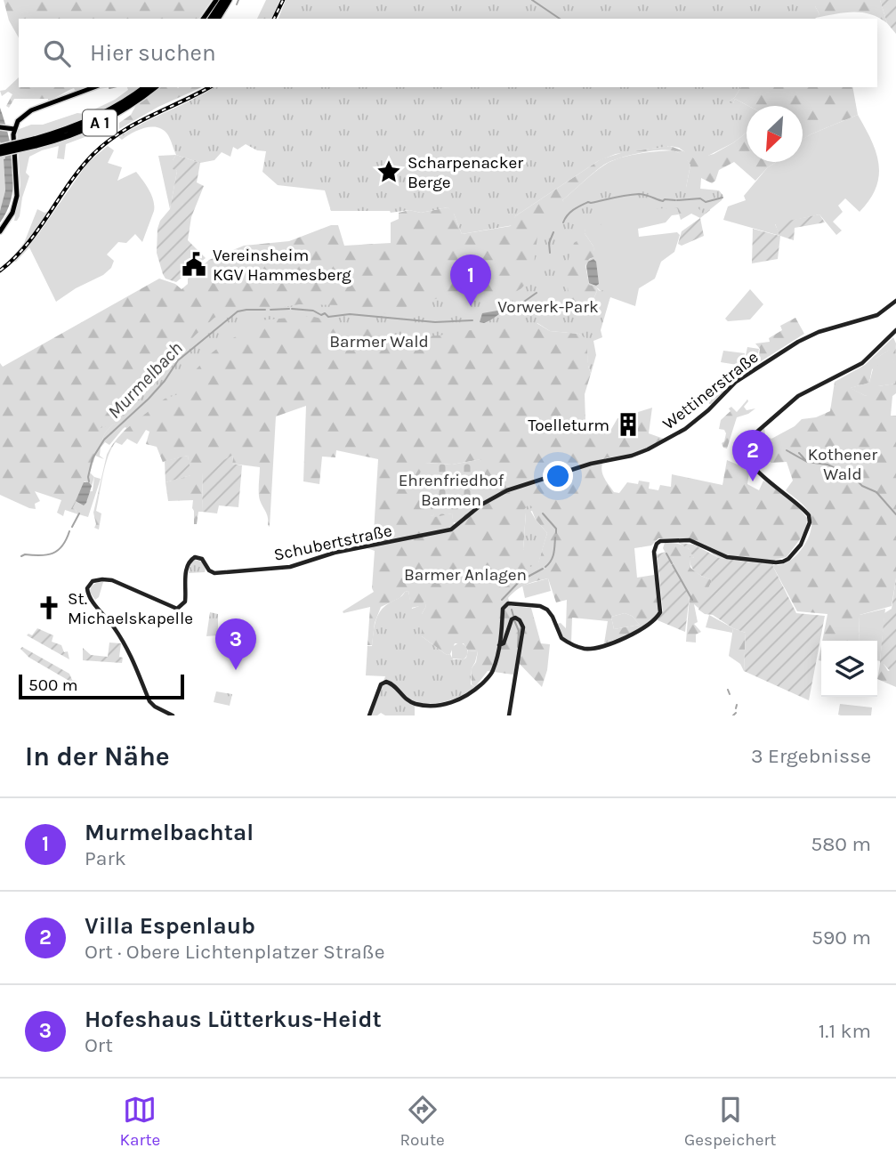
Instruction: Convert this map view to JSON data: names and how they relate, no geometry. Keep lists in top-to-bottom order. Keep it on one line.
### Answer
{"streets":{"highway":["A 1"],"street":["Wettinerstraße","Schubertstraße"]},"crossings":[["Wettinerstraße","Schubertstraße"]],"water":["Murmelbach"],"parks":["Vorwerk-Park","Barmer Wald","Kothener Wald","Ehrenfriedhof Barmen","Barmer Anlagen"],"places":{"place":["Scharpenacker Berge"],"public building":["Vereinsheim KGV Hammesberg"],"building":["Toelleturm"],"church":["St. Michaelskapelle"]},"scale_bar":"500 m","north":"bottom left","page":{"search":"Hier suchen","pins":["1","2","3"],"scale":"500 m","heading":["In der Nähe","3 Ergebnisse"],"list":[{"mark":"1","name":"Murmelbachtal","note":"Park","value":"580 m"},{"mark":"2","name":"Villa Espenlaub","note":"Ort · Obere Lichtenplatzer Straße","value":"590 m"},{"mark":"3","name":"Hofeshaus Lütterkus-Heidt","note":"Ort","value":"1.1 km"}],"nav":["Karte","Route","Gespeichert"]}}
